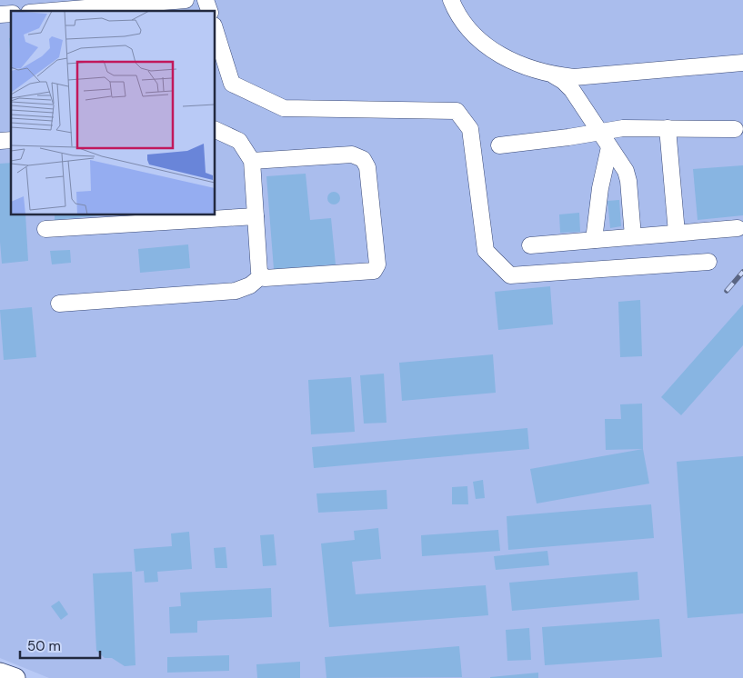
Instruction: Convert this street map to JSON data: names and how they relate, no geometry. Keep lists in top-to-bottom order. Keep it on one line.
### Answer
{"scale_bar":"50 m"}
